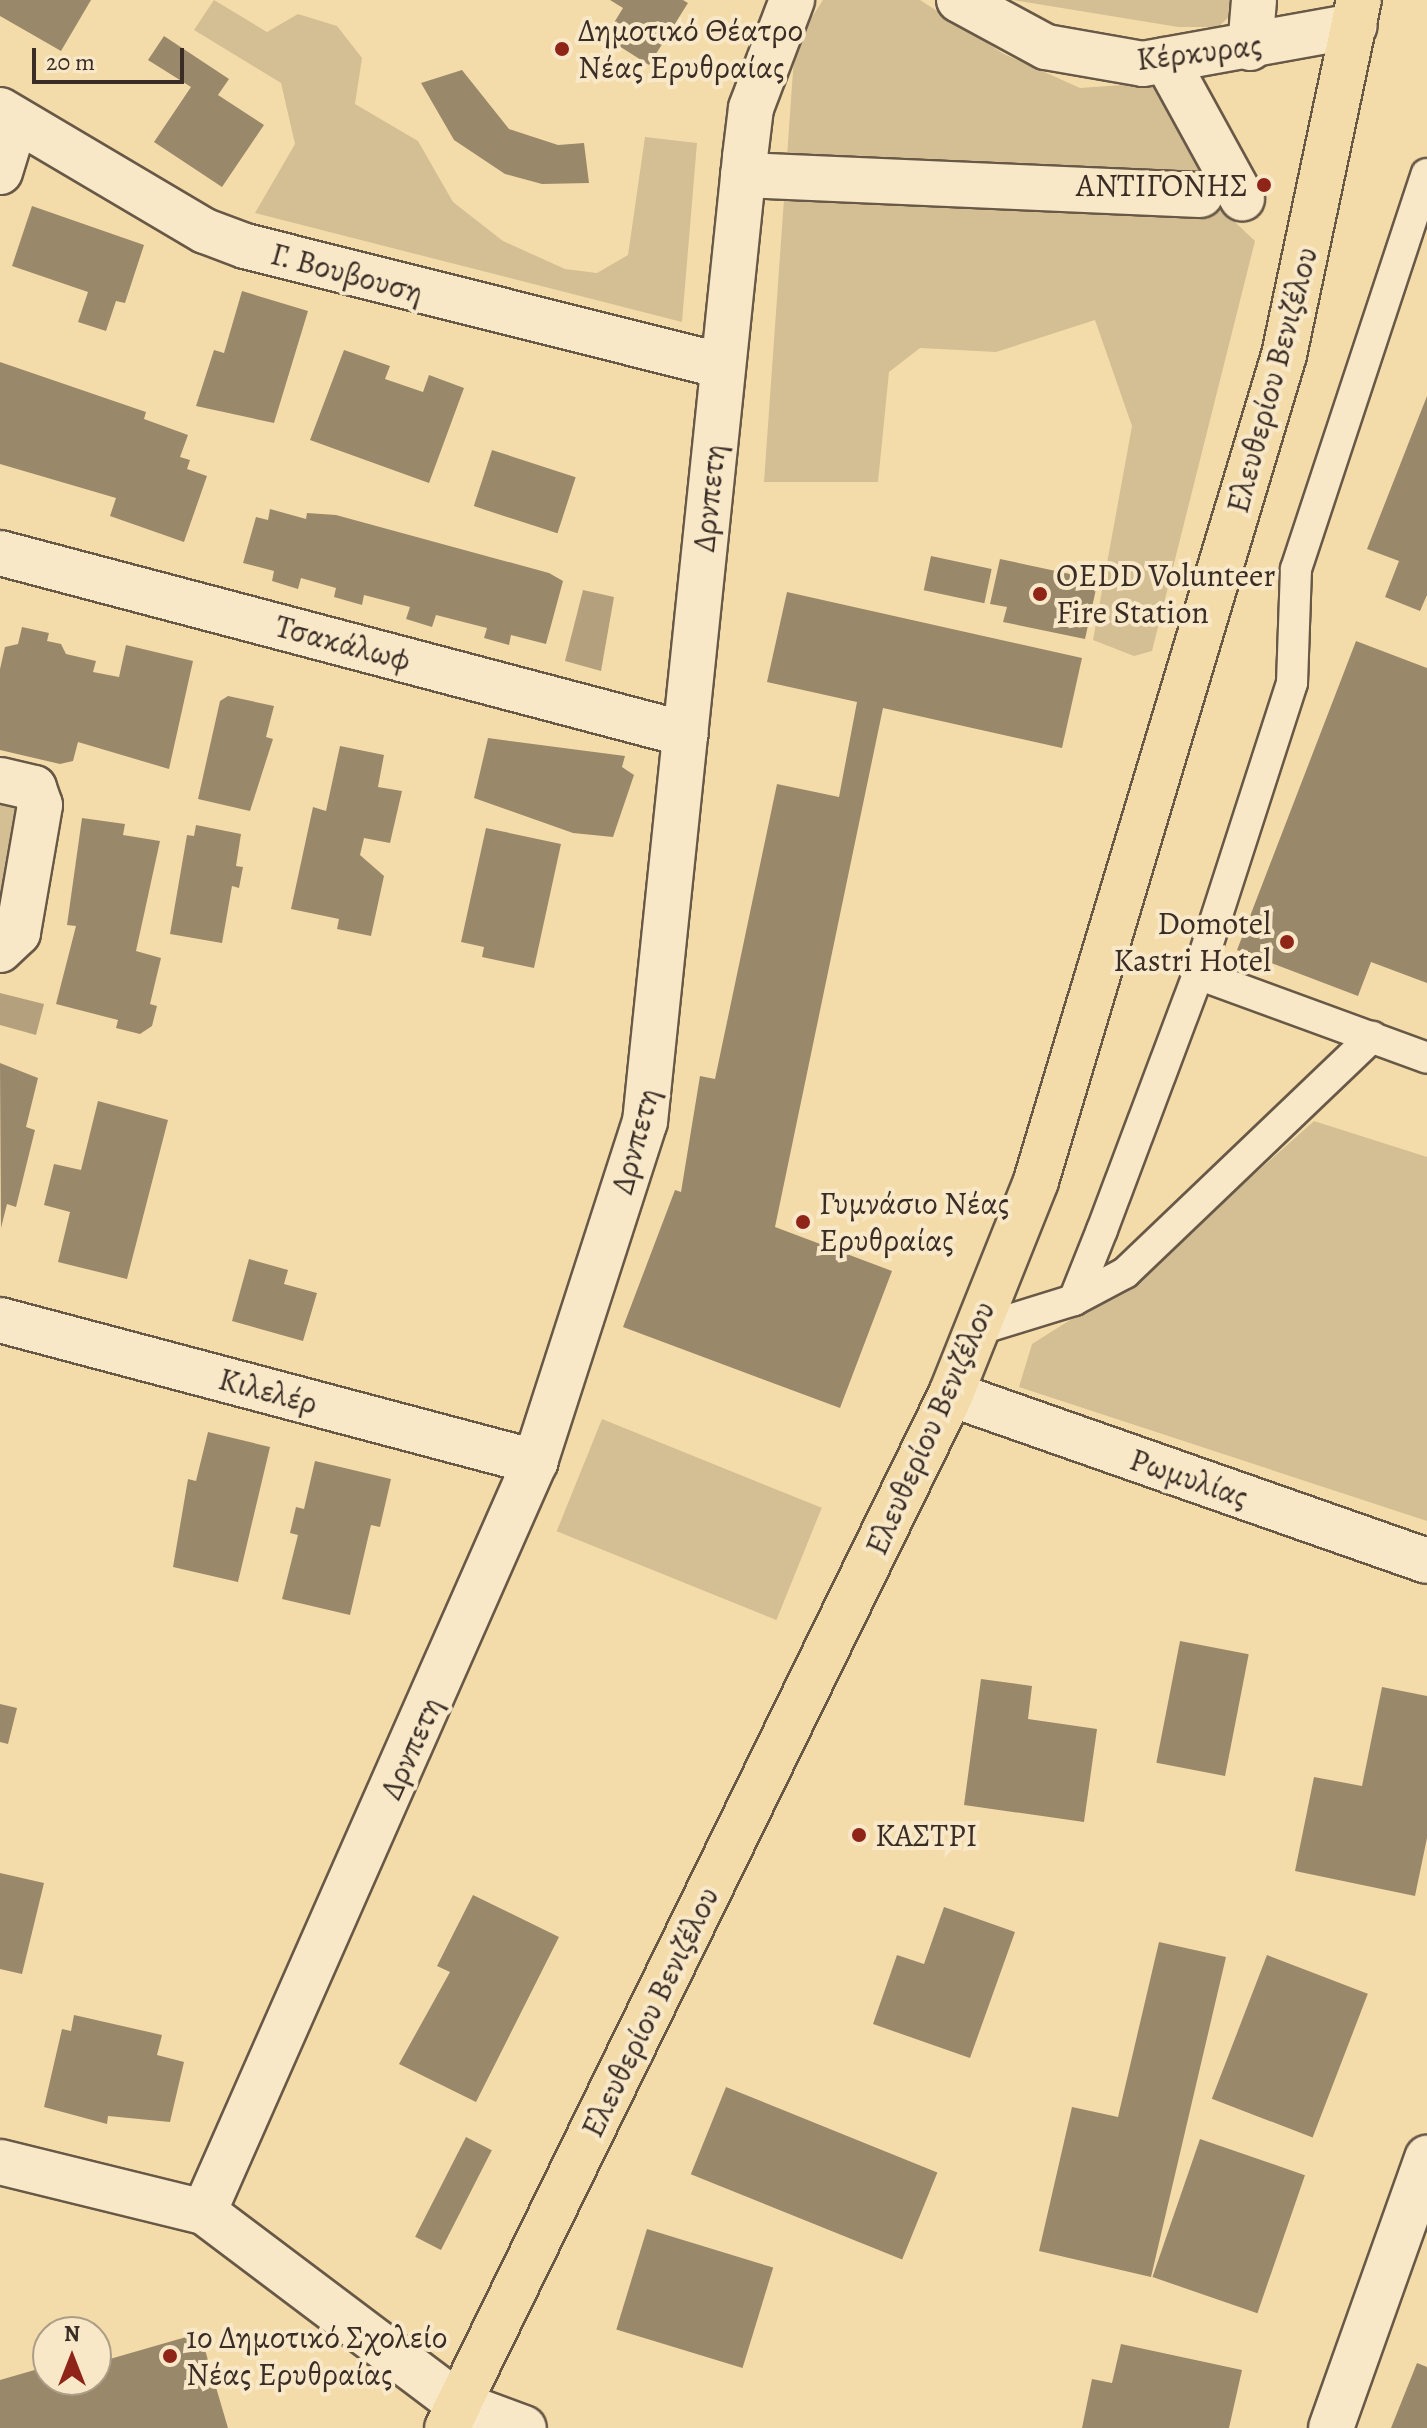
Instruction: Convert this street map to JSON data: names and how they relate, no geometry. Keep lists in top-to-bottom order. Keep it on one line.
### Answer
{"streets":{"main road":["Ελευθερίου Βενιζέλου"],"street":["Κέρκυρας","Γ. Βουβουση","Δρνπετη","Τσακάλωφ","Κιλελέρ","Ρωμυλίας"]},"crossings":[["Κέρκυρας","Ελευθερίου Βενιζέλου"],["Γ. Βουβουση","Δρνπετη"],["Ελευθερίου Βενιζέλου","Ρωμυλίας"],["Δρνπετη","Τσακάλωφ"],["Δρνπετη","Κιλελέρ"]],"places":["Δημοτικό Θέατρο Νέας Ερυθραίας","ΑΝΤΙΓΟΝΗΣ","OEDD Volunteer Fire Station","Domotel Kastri Hotel","Γυμνάσιο Νέας Ερυθραίας","ΚΑΣΤΡΙ","1ο Δημοτικό Σχολείο Νέας Ερυθραίας"],"scale_bar":"20 m","north":"top"}
